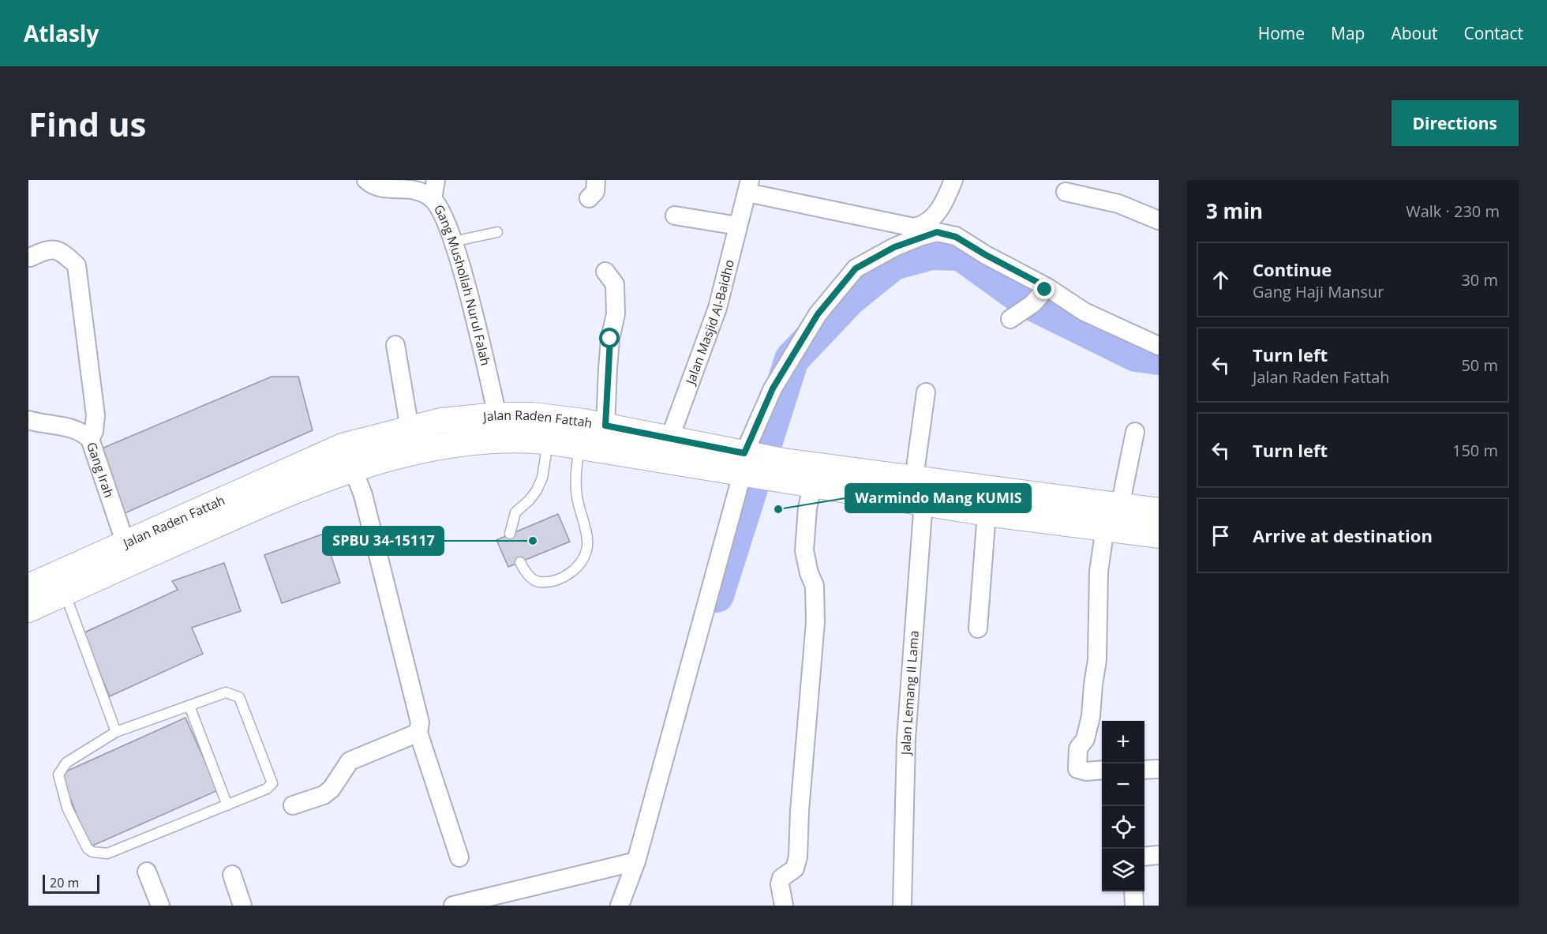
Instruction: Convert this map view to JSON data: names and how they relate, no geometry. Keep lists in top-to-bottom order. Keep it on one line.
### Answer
{"streets":{"main road":["Jalan Raden Fattah"],"street":["Gang Mushollah Nurul Falah","Jalan Masjid Al-Baidho","Gang Irah","Jalan Lemang II Lama"]},"crossings":[["Gang Mushollah Nurul Falah","Jalan Raden Fattah"],["Jalan Masjid Al-Baidho","Jalan Raden Fattah"],["Jalan Raden Fattah","Gang Irah"],["Jalan Raden Fattah","Jalan Lemang II Lama"]],"places":["Warmindo Mang KUMIS","SPBU 34-15117"],"scale_bar":"20 m","page":{"header":"Atlasly","nav":["Home","Map","About","Contact"],"buttons":"Directions","title":"Find us","heading":["3 min","Walk · 230 m"],"list":[["Continue","Gang Haji Mansur","30 m"],["Turn left","Jalan Raden Fattah","50 m"],["Turn left","150 m"],"Arrive at destination"],"map_buttons":["+","−"],"scale":"20 m"}}
